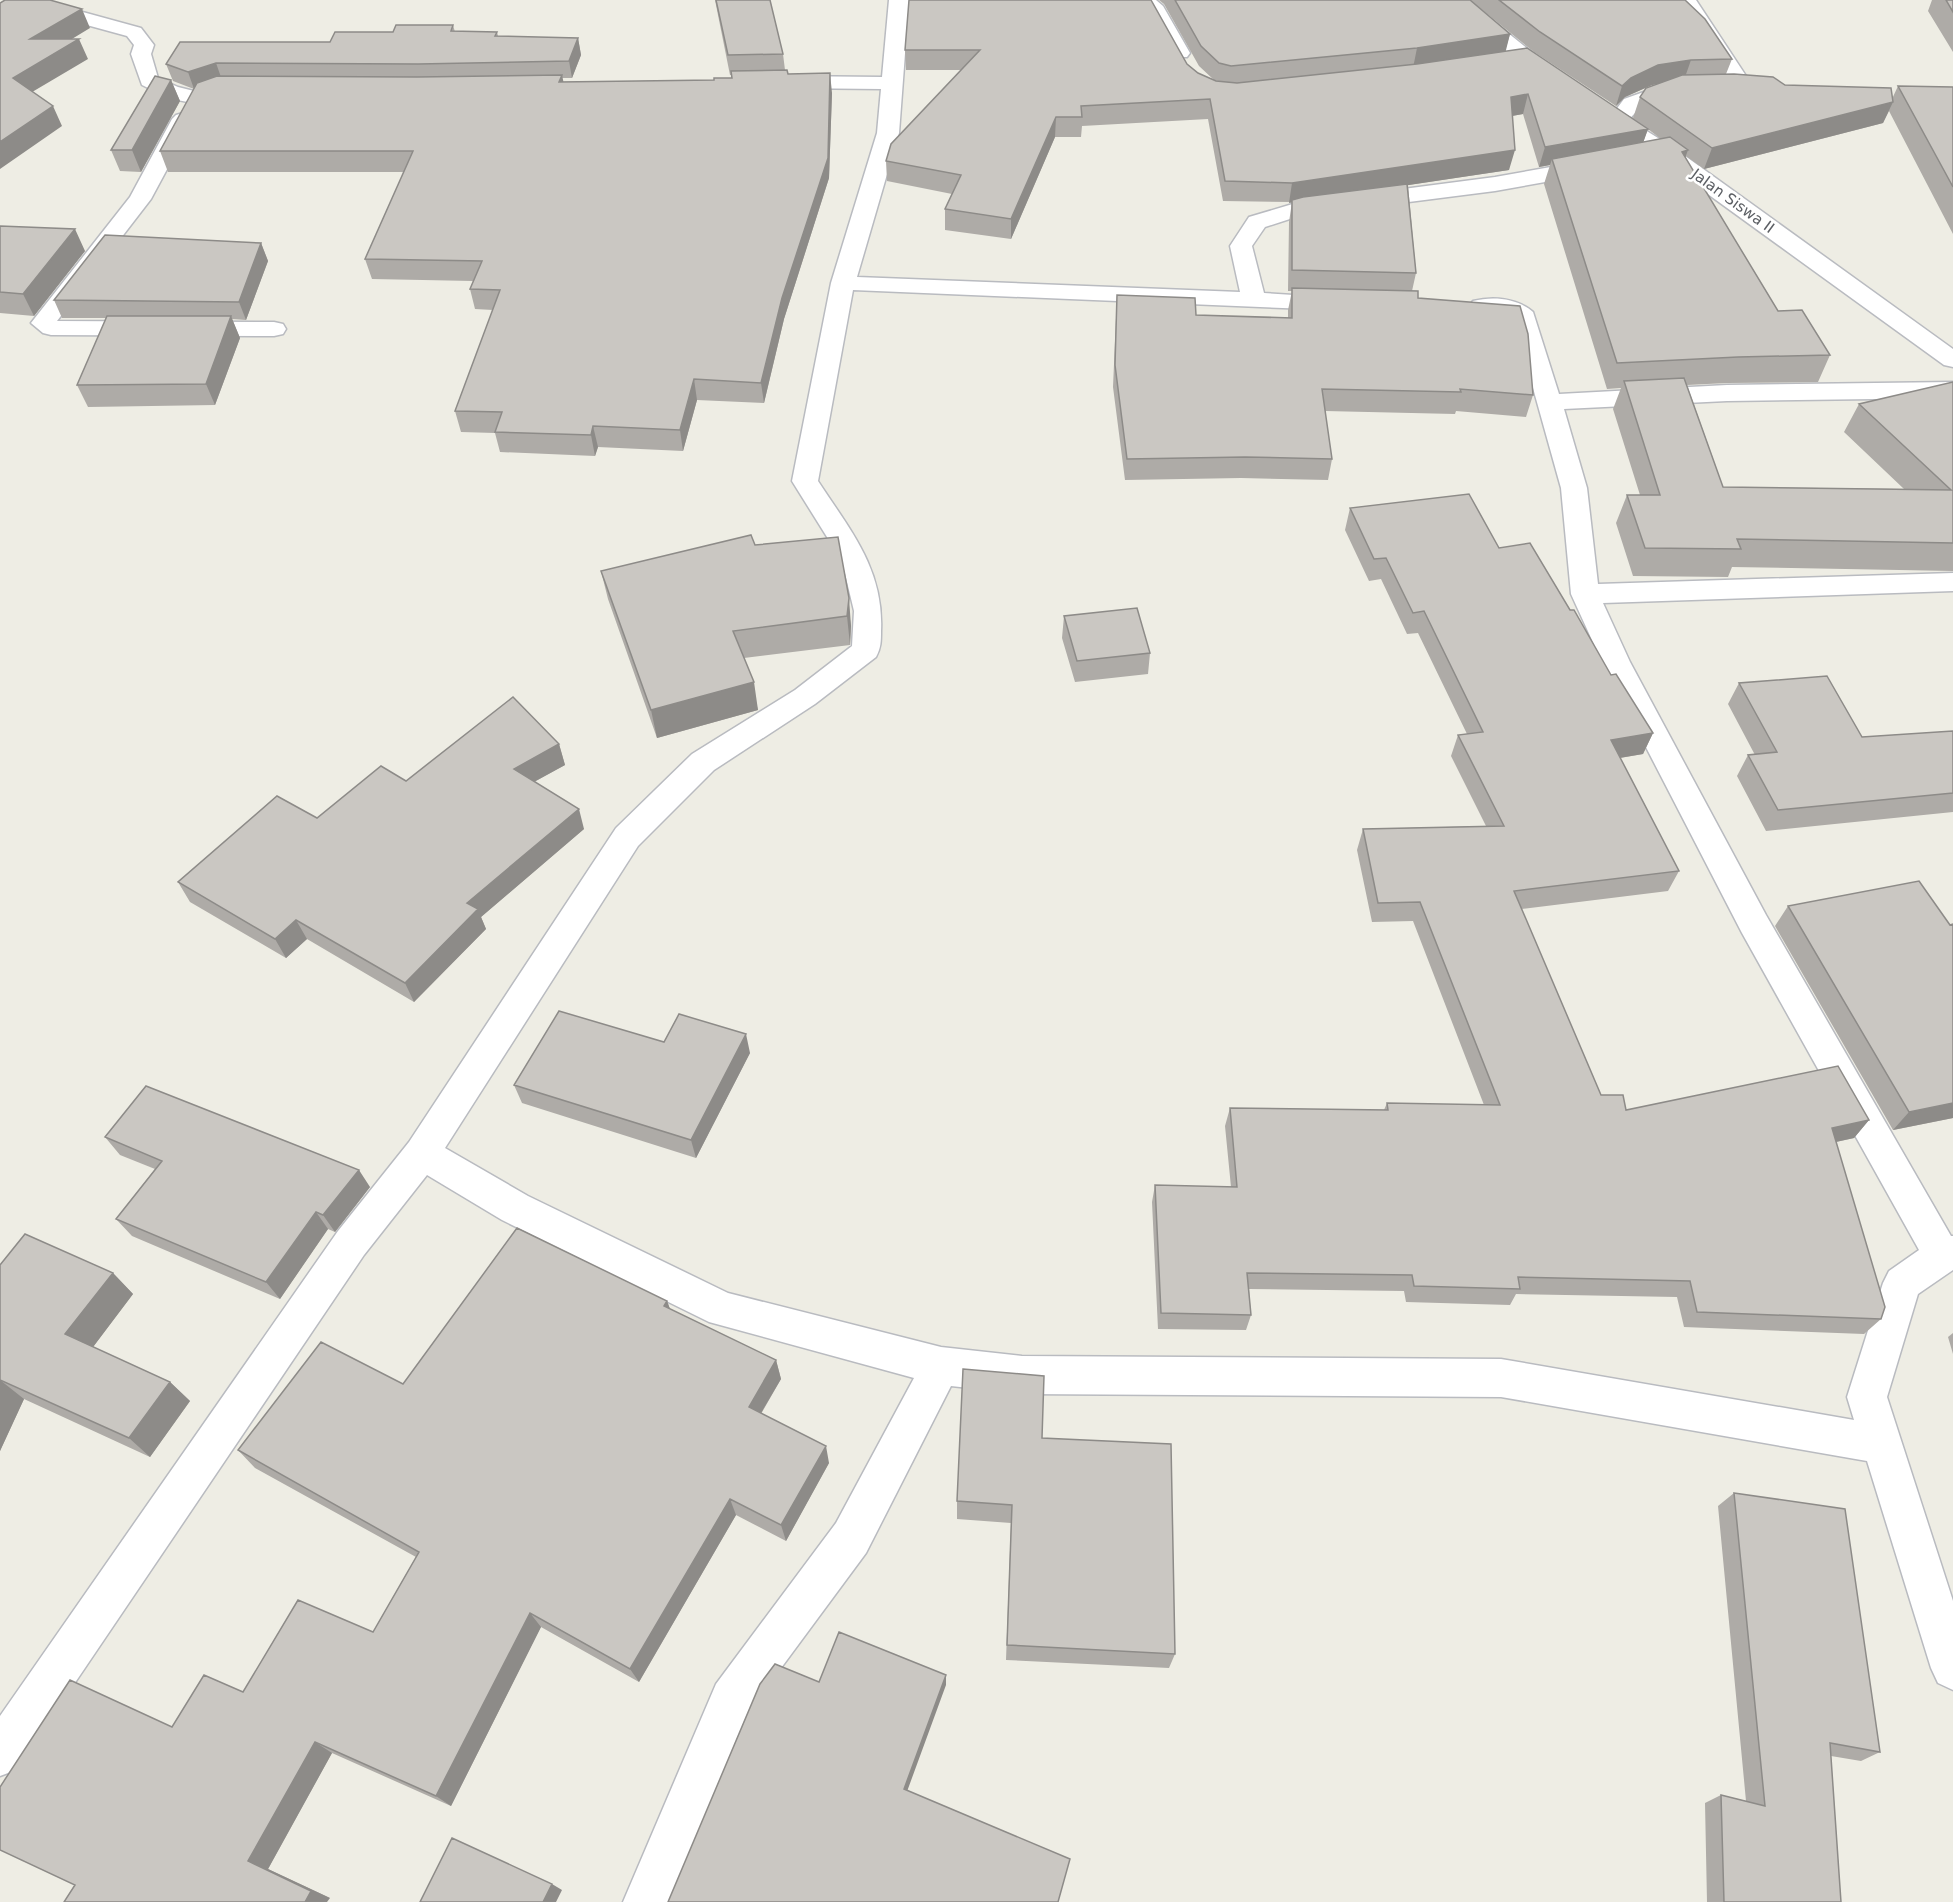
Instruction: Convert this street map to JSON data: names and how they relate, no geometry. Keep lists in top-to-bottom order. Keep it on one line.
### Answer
{"streets":{"street":["Jalan Siswa II"]}}
